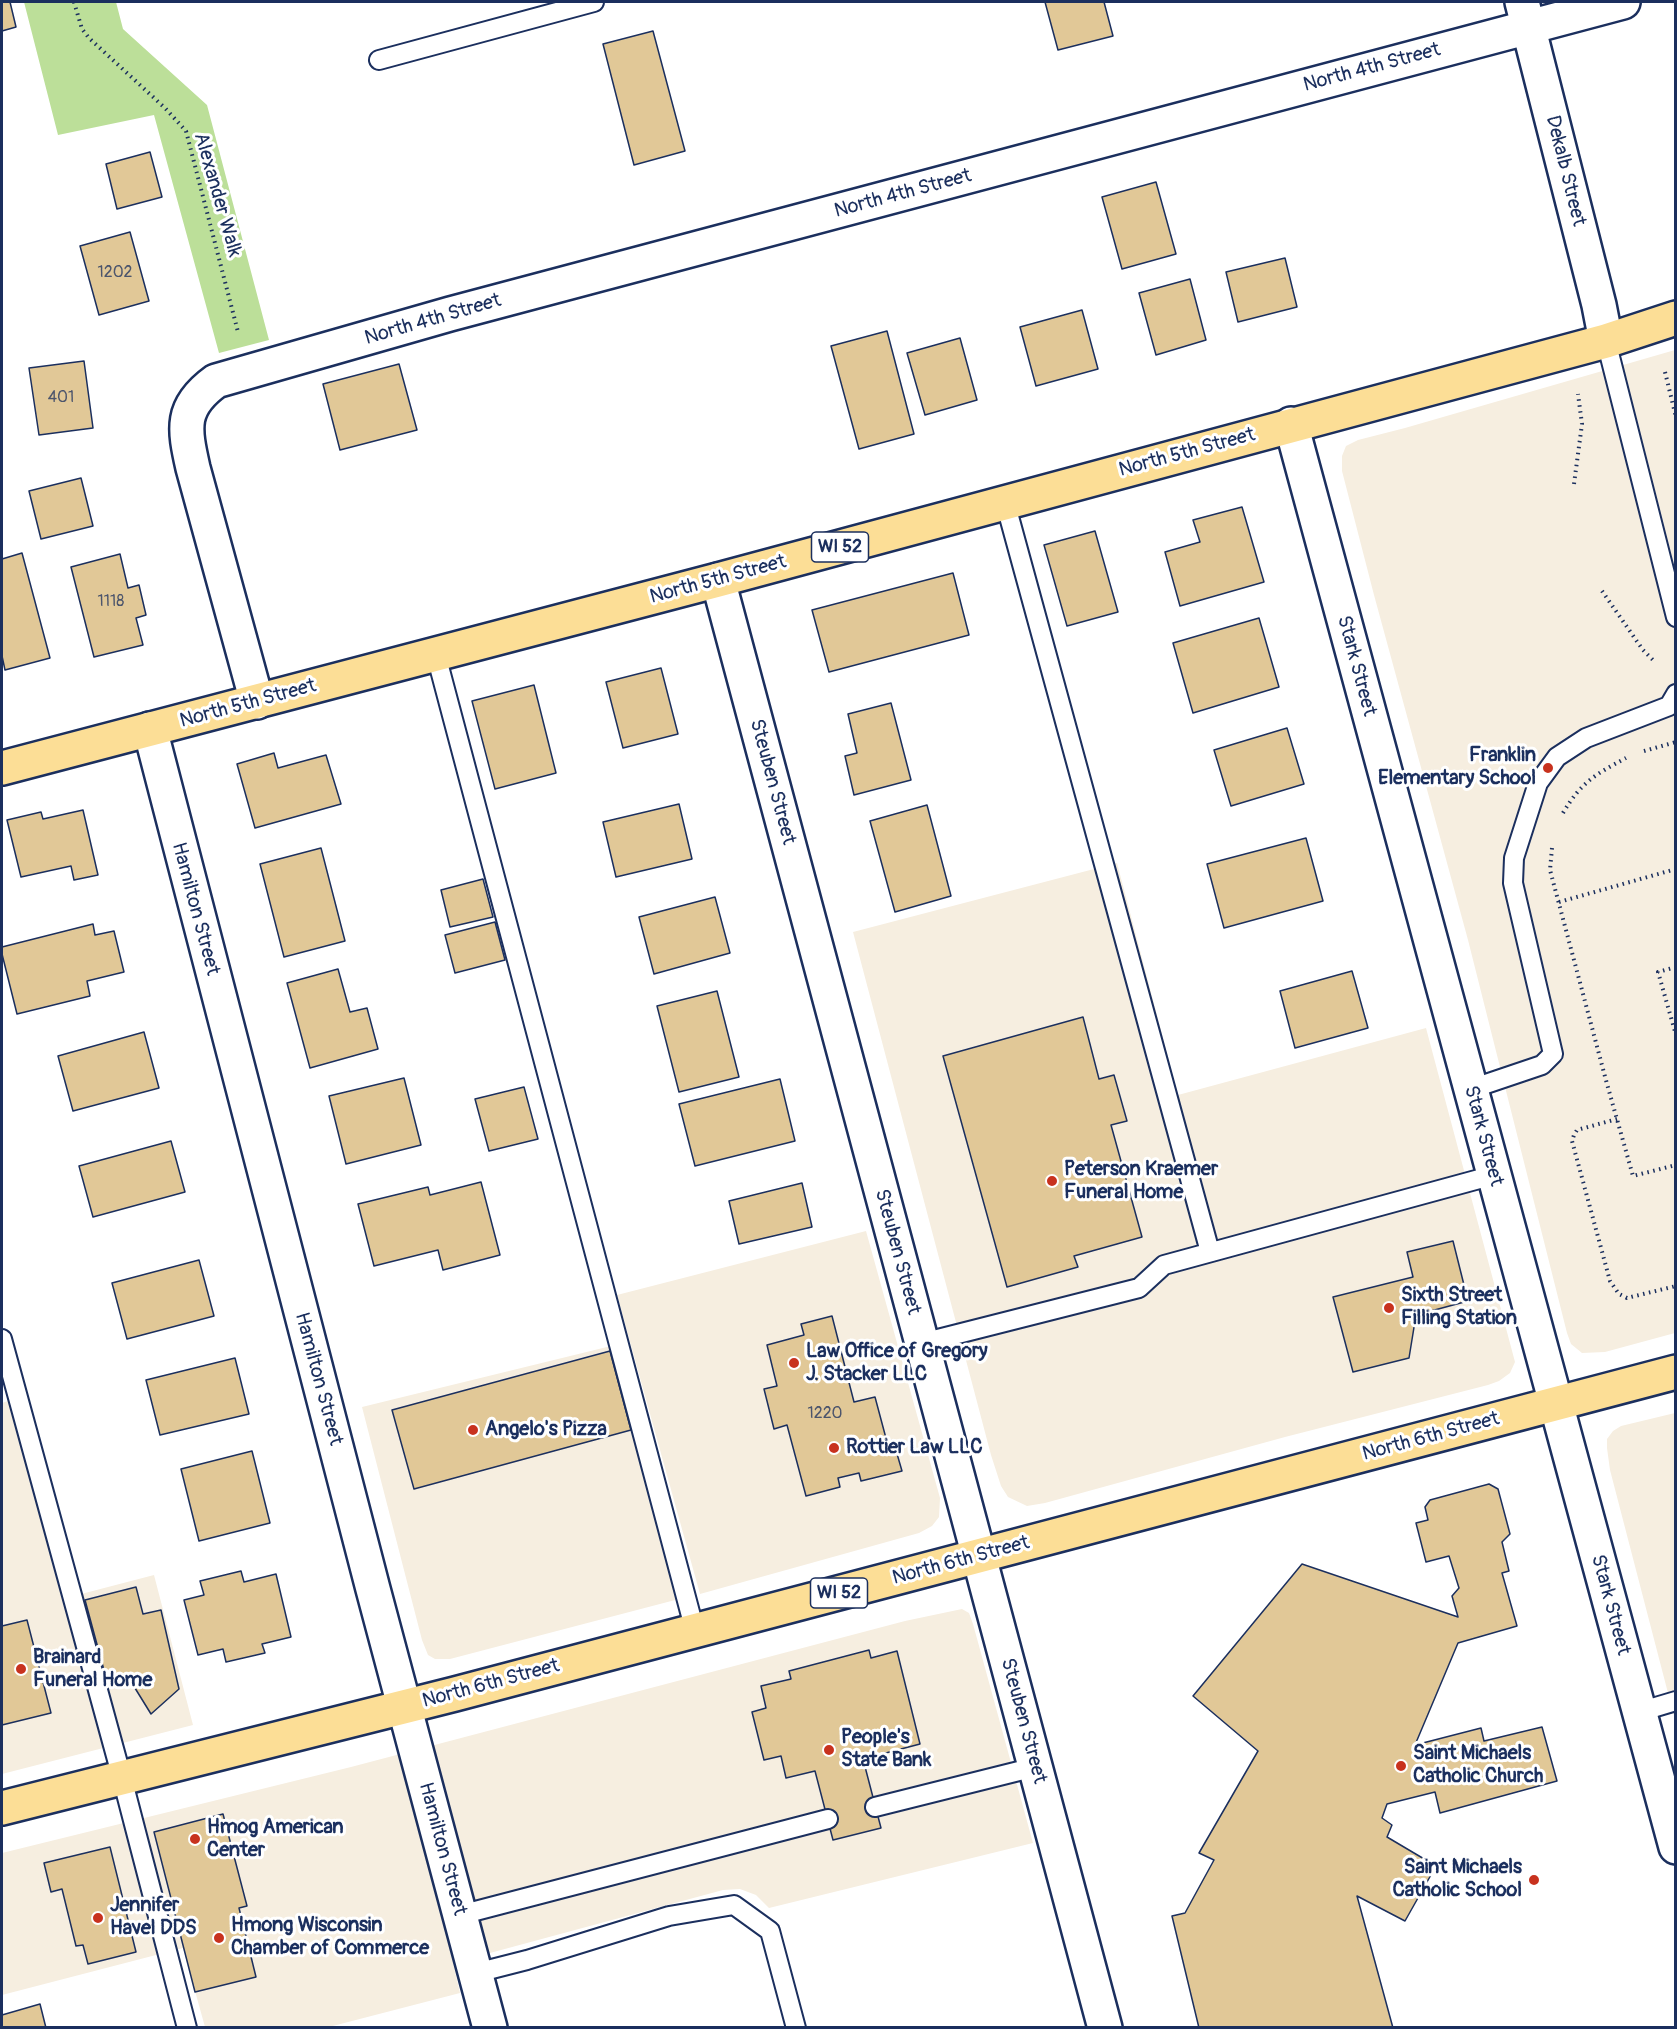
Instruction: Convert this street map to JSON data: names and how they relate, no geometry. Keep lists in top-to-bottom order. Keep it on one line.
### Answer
{"streets":{"main road":["North 5th Street","WI 52","North 6th Street"],"street":["North 4th Street","Dekalb Street","Stark Street","Steuben Street","Hamilton Street"],"path":["Alexander Walk"]},"crossings":[["North 4th Street","Dekalb Street"],["North 4th Street","North 5th Street"],["Dekalb Street","North 5th Street"],["North 5th Street","Stark Street"],["North 5th Street","Steuben Street"],["North 5th Street","Hamilton Street"],["Stark Street","North 6th Street"],["Steuben Street","North 6th Street"],["Hamilton Street","North 6th Street"]],"places":["Franklin Elementary School","Peterson Kraemer Funeral Home","Sixth Street Filling Station","Law Office of Gregory J. Stacker LLC","Angelo's Pizza","Rottier Law LLC","Brainard Funeral Home","People's State Bank","Saint Michaels Catholic Church","Hmog American Center","Saint Michaels Catholic School","Jennifer Havel DDS","Hmong Wisconsin Chamber of Commerce"],"house_numbers":["1202","401","1118","1220"]}
